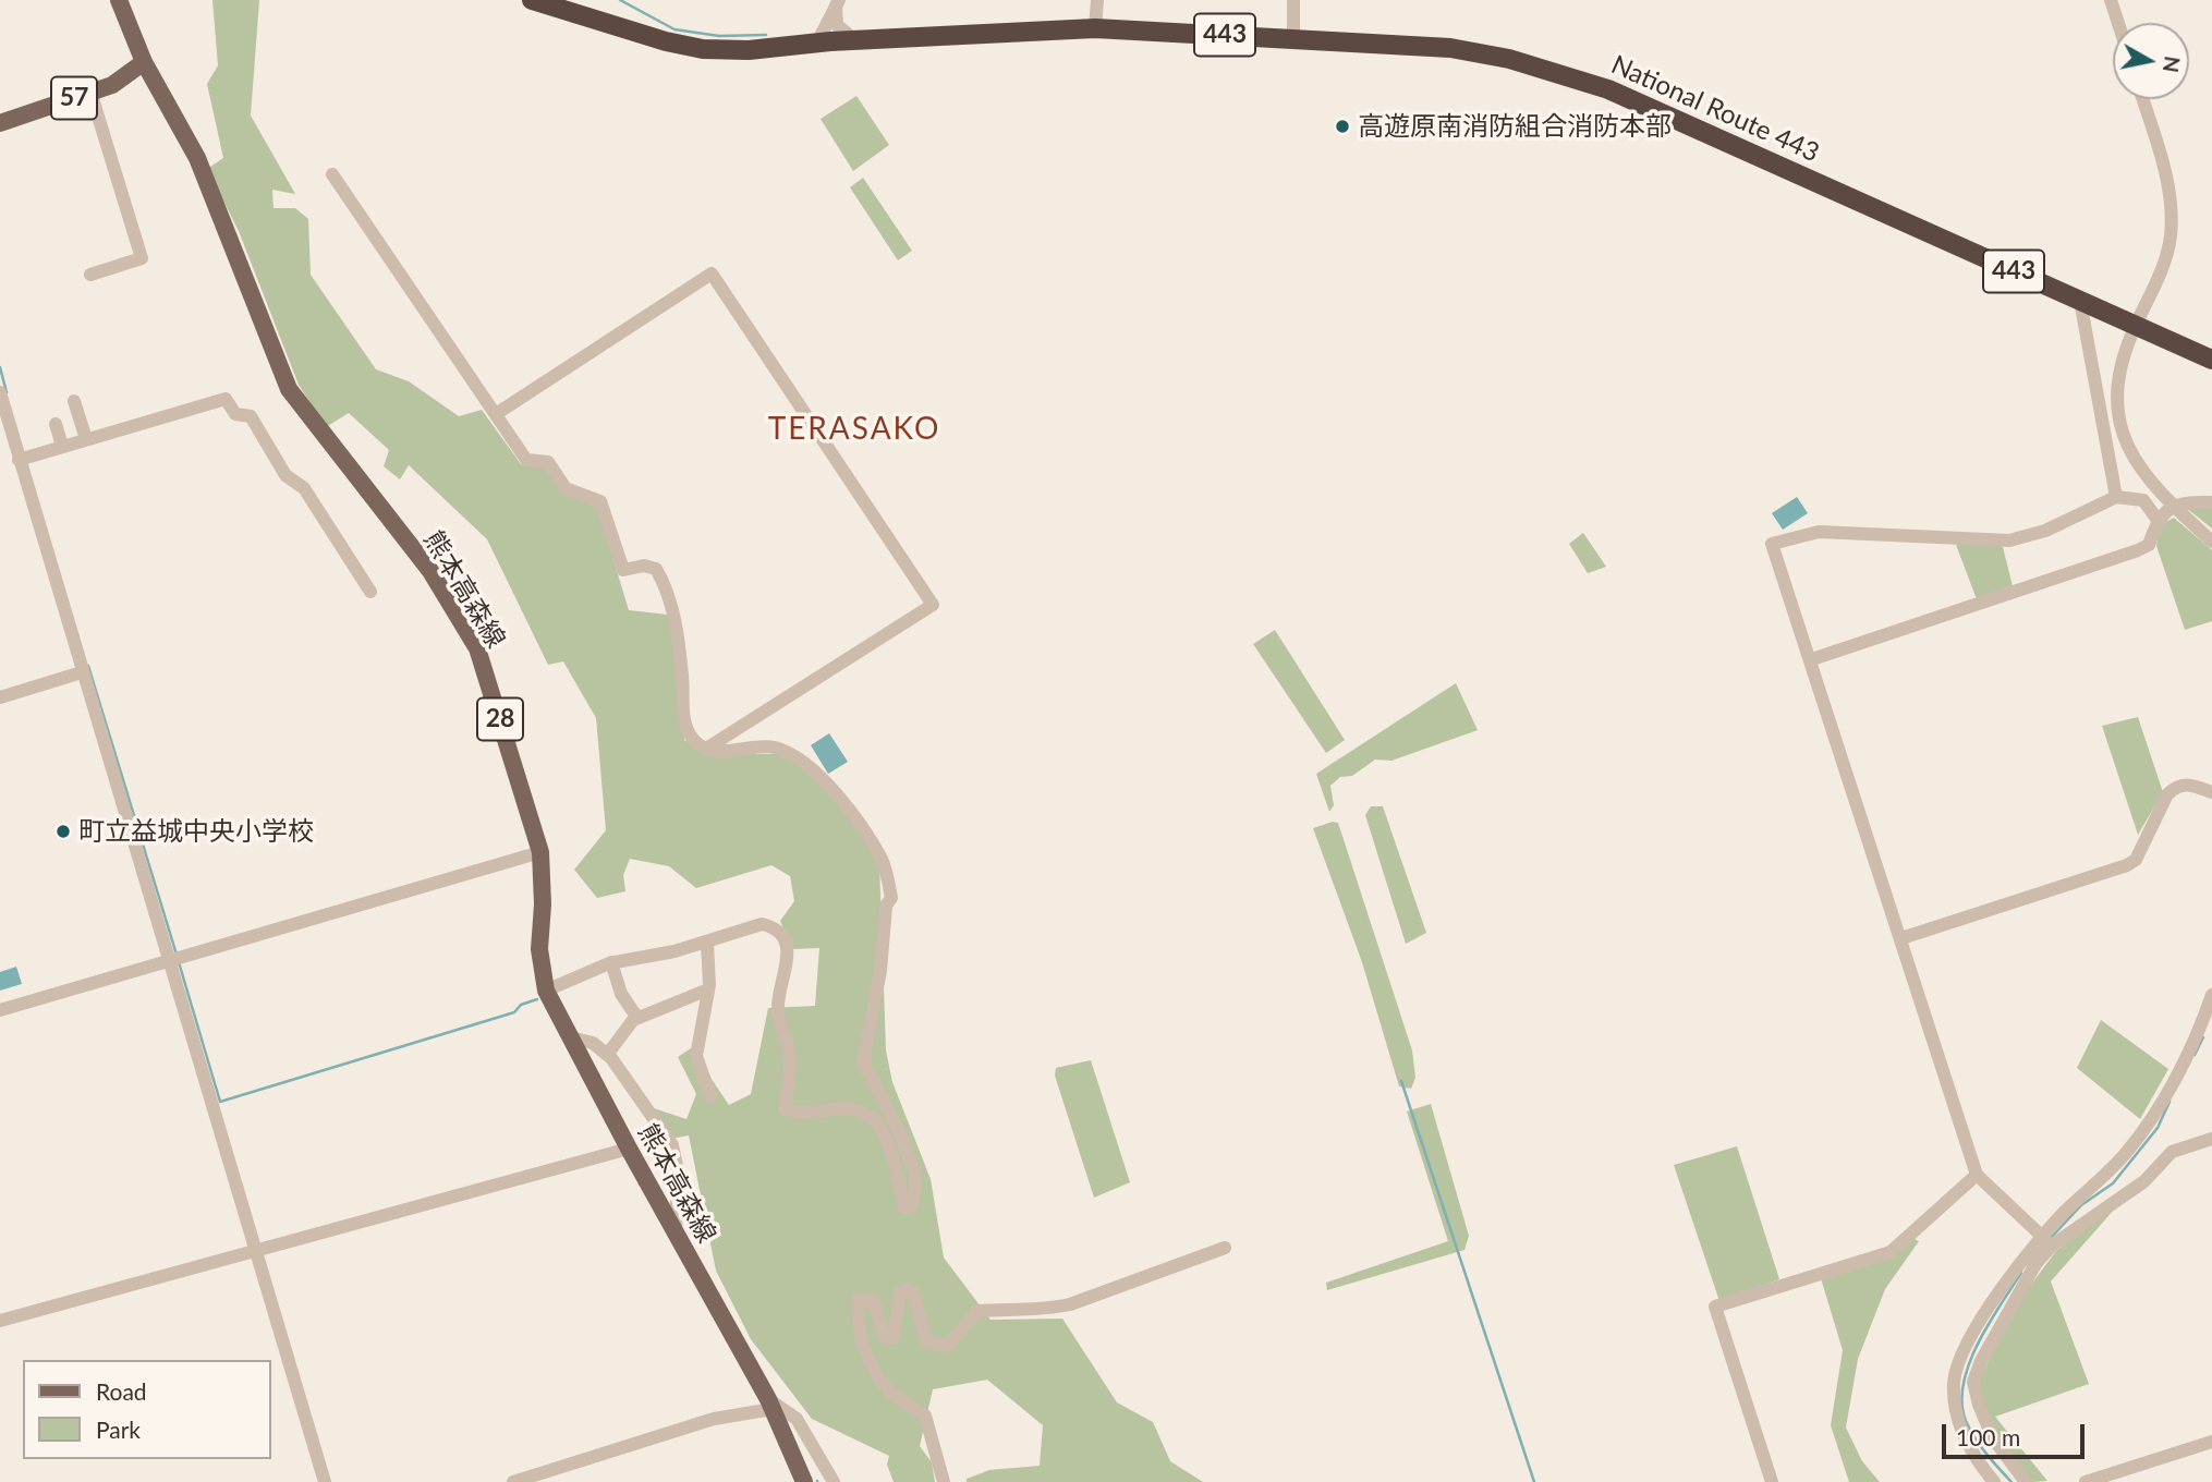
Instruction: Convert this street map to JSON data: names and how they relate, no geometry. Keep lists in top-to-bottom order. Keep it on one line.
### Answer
{"streets":{"highway":["443","National Route 443"],"main road":["57","熊本高森線","28"]},"crossings":[["57","熊本高森線"]],"districts":["TERASAKO"],"places":["高遊原南消防組合消防本部","町立益城中央小学校"],"legend":["Road","Park"],"scale_bar":"100 m","north":"right"}
